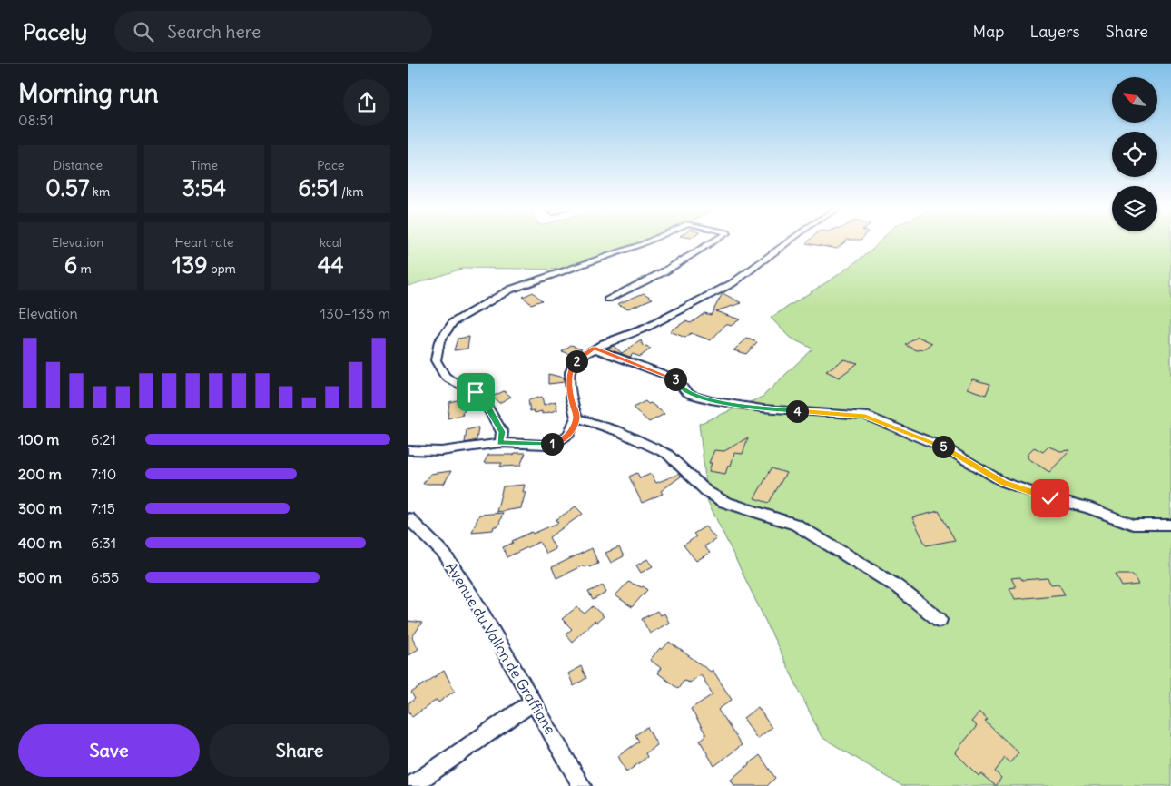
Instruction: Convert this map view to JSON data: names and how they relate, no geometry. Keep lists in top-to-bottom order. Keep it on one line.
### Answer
{"streets":{"street":["Avenue du Vallon de Graffiane"]},"north":"top left","page":{"header":"Pacely","search":"Search here","nav":["Map","Layers","Share"],"heading":["Morning run","08:51"],"stats":[["Distance","0.57 km"],["Time","3:54"],["Pace","6:51 /km"],["Elevation","6 m"],["Heart rate","139 bpm"],["kcal","44"]],"chart":["Elevation","130–135 m"],"pins":["2","3","4","1","5"],"list":[{"name":"100 m","note":"6:21"},{"name":"200 m","note":"7:10"},{"name":"300 m","note":"7:15"},{"name":"400 m","note":"6:31"},{"name":"500 m","note":"6:55"}],"buttons":["Save","Share"]}}
